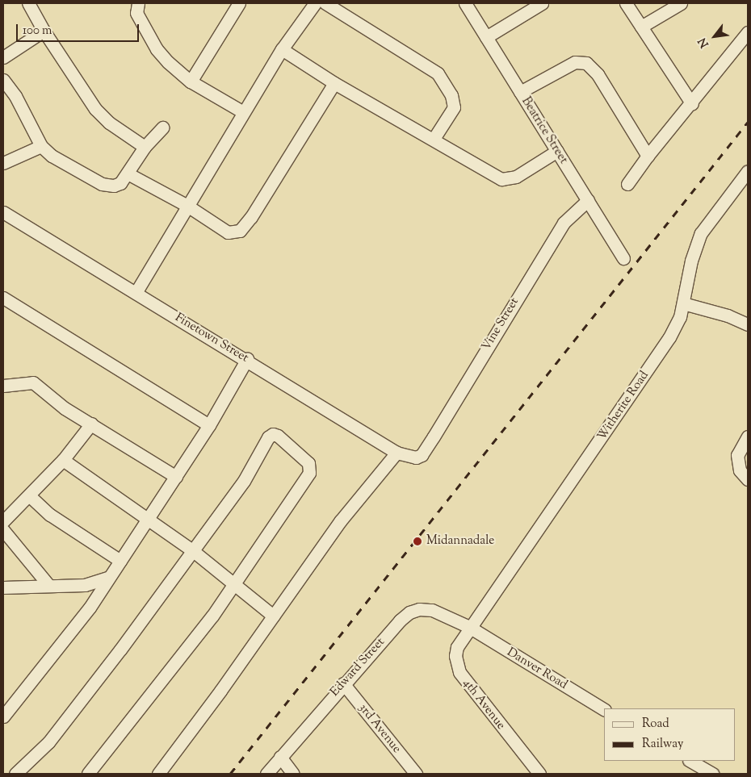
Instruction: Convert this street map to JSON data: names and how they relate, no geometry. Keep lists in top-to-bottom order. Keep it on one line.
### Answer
{"streets":{"street":["Beatrice Street","Vine Street","Finetown Street","Witherite Road","Edward Street","Danver Road","4th Avenue","3rd Avenue"]},"crossings":[["Beatrice Street","Vine Street"],["Vine Street","Finetown Street"],["Witherite Road","Edward Street"],["Witherite Road","Danver Road"],["Witherite Road","4th Avenue"],["Edward Street","Danver Road"],["Edward Street","4th Avenue"],["Edward Street","3rd Avenue"],["Danver Road","4th Avenue"]],"places":["Midannadale"],"legend":["Road","Railway"],"scale_bar":"100 m","north":"bottom left"}
